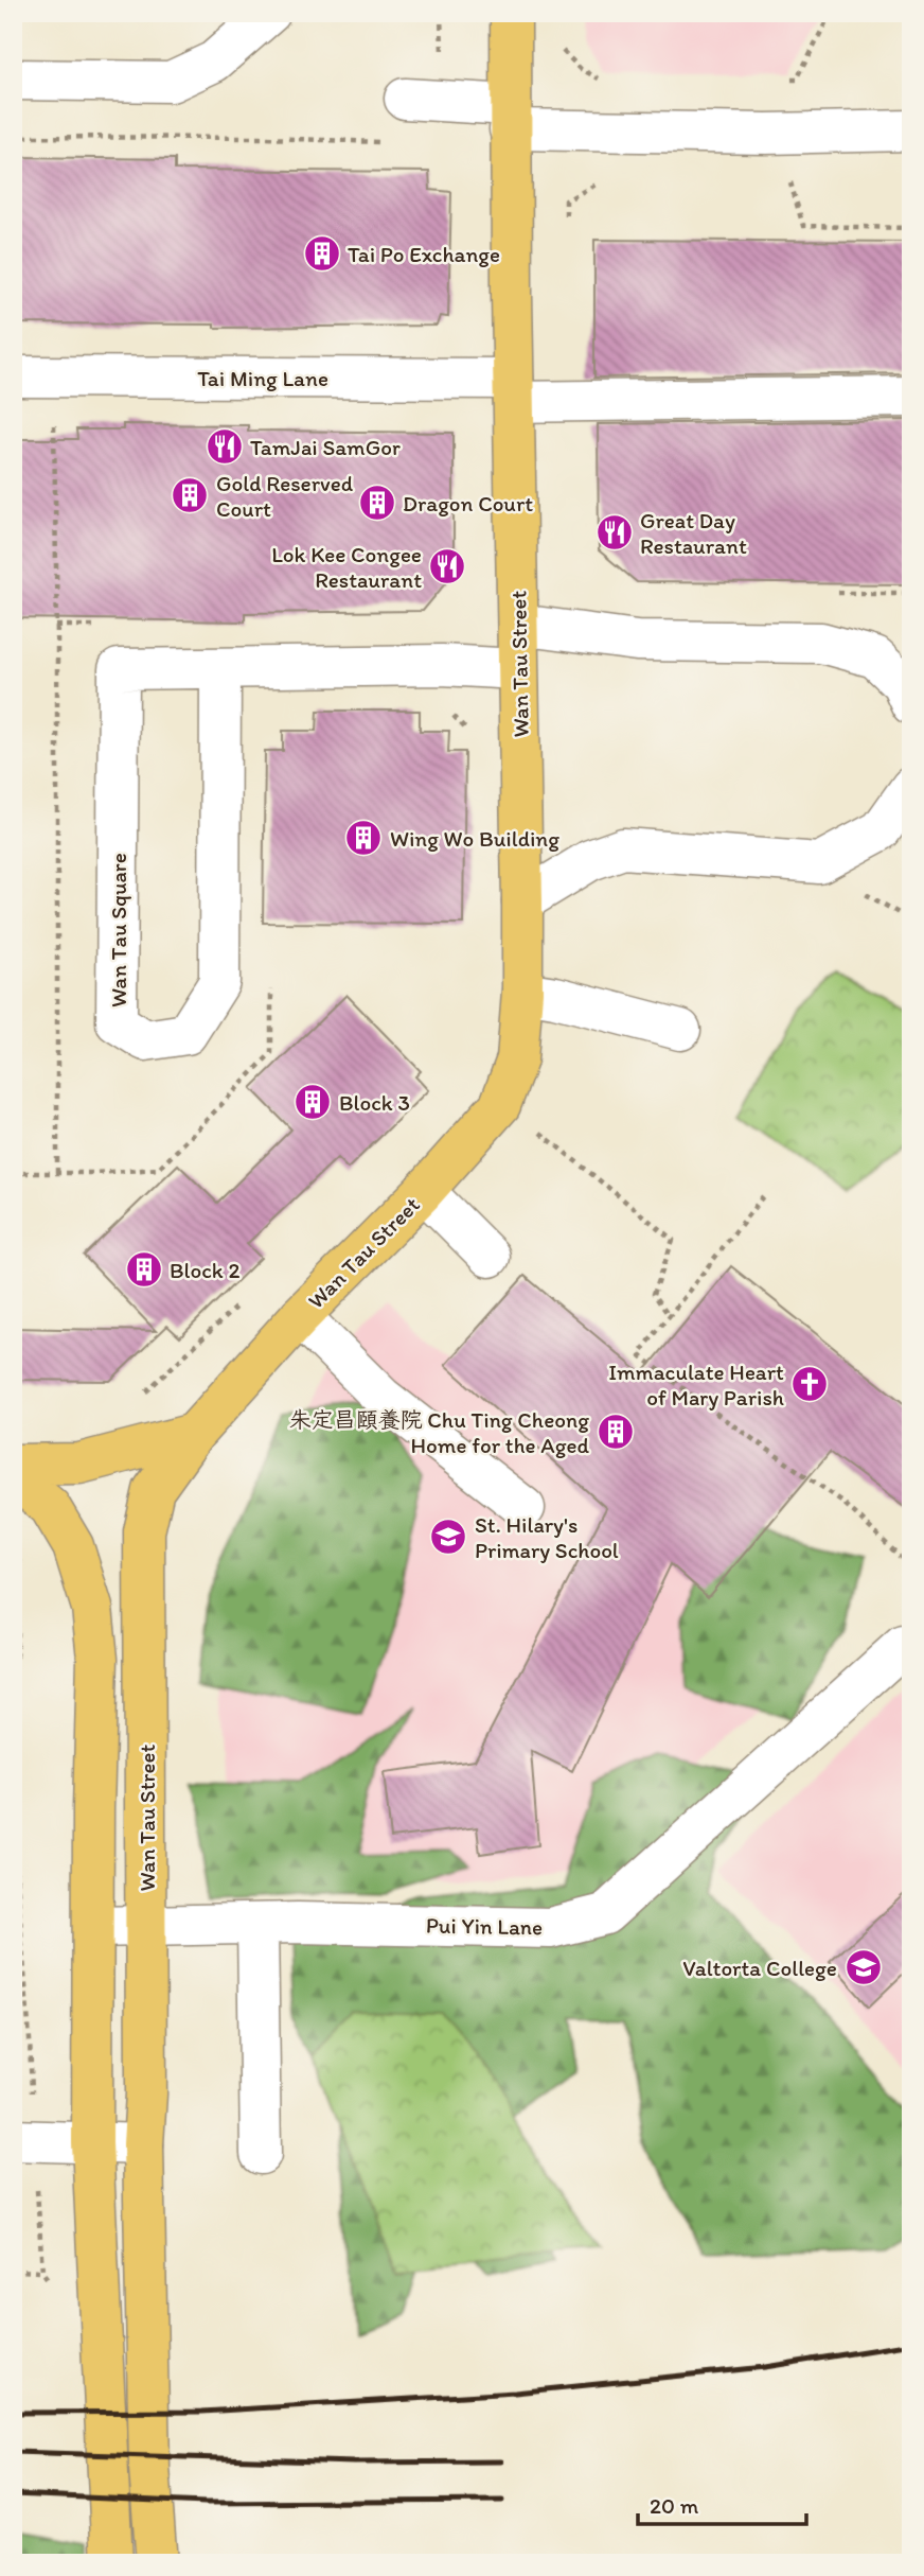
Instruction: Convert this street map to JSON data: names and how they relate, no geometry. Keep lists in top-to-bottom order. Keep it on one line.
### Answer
{"streets":{"main road":["Wan Tau Street"],"street":["Tai Ming Lane","Wan Tau Square","Pui Yin Lane"]},"crossings":[["Tai Ming Lane","Wan Tau Street"],["Wan Tau Street","Wan Tau Square"],["Wan Tau Street","Pui Yin Lane"]],"places":{"building":["Tai Po Exchange","Gold Reserved Court","Dragon Court","Wing Wo Building","Block 3","Block 2","朱定昌頤養院 Chu Ting Cheong Home for the Aged"],"restaurant":["TamJai SamGor","Great Day Restaurant","Lok Kee Congee Restaurant"],"church":["Immaculate Heart of Mary Parish"],"school or university":["St. Hilary's Primary School","Valtorta College"]},"scale_bar":"20 m"}
